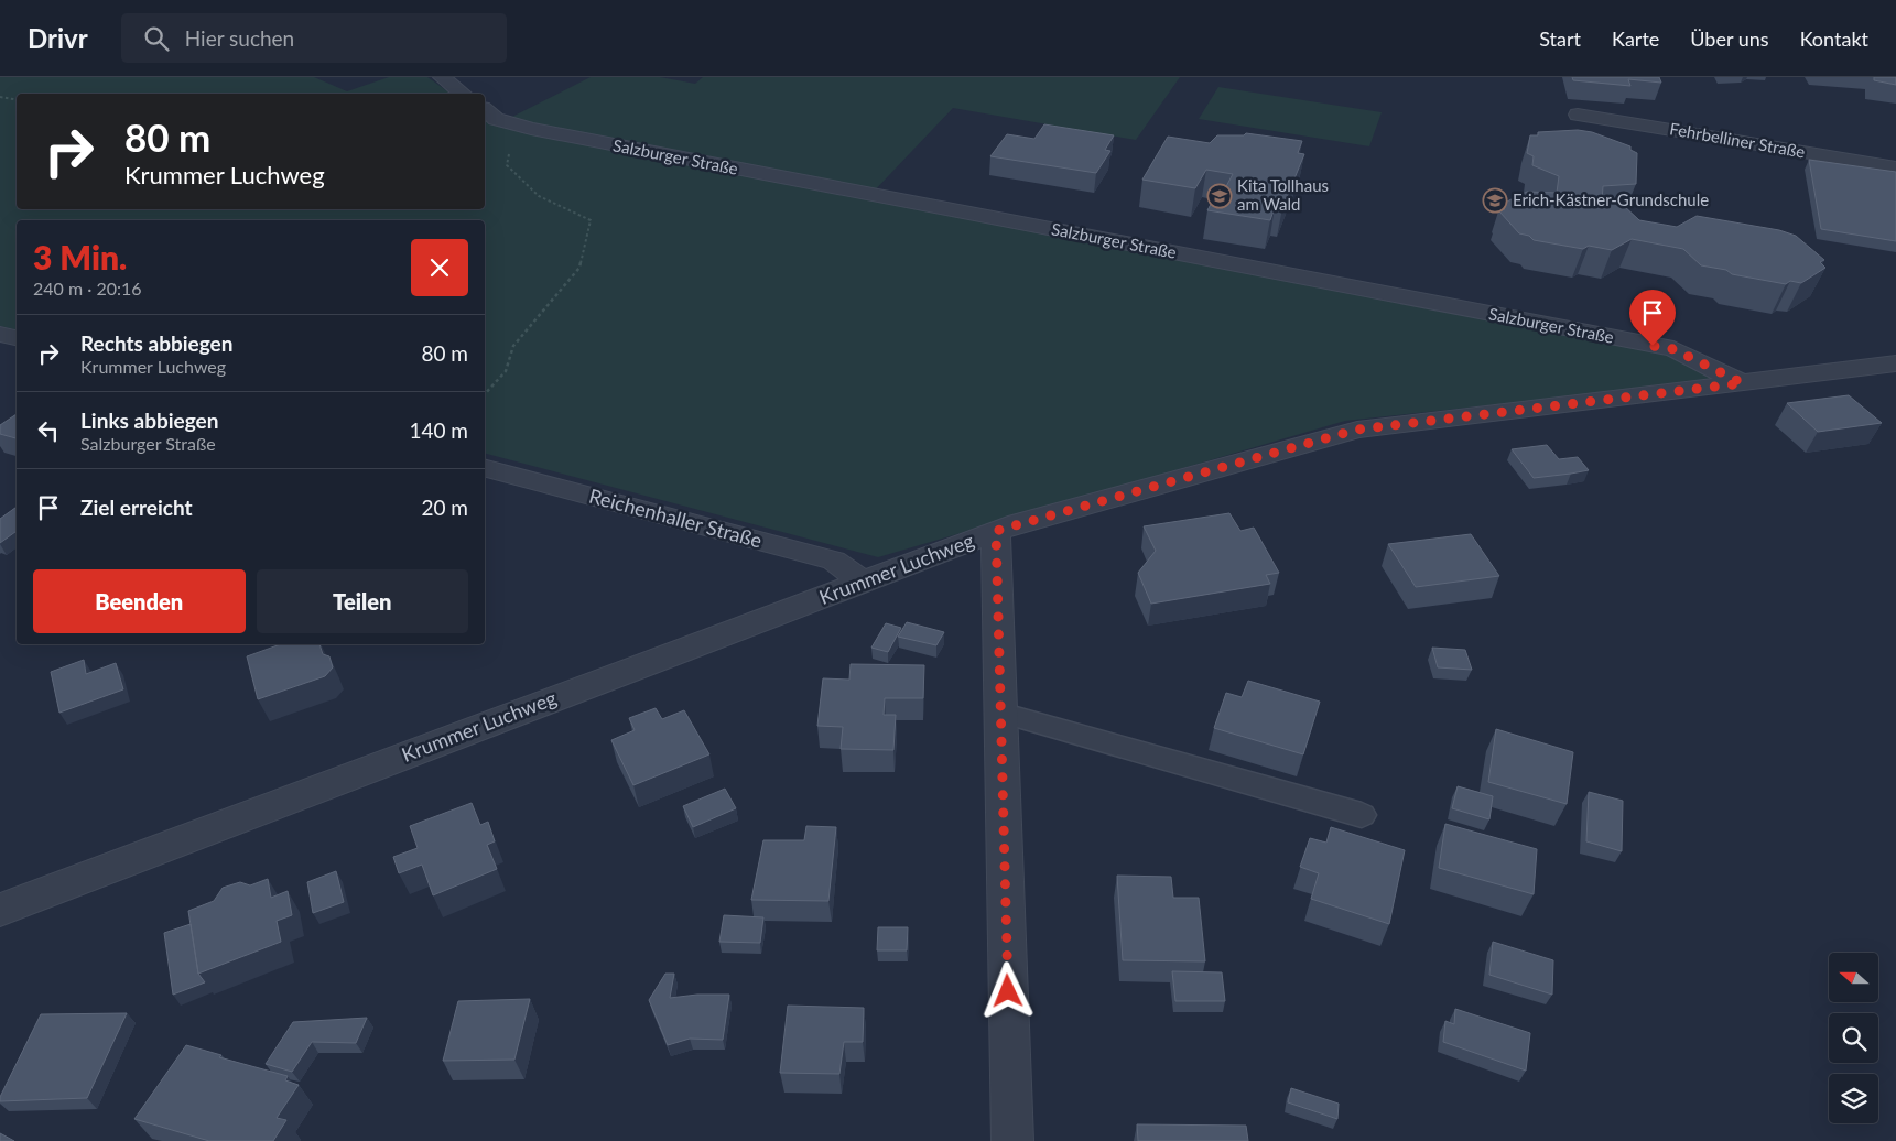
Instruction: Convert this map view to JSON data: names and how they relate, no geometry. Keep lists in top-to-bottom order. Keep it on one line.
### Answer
{"streets":{"street":["Fehrbelliner Straße","Salzburger Straße","Reichenhaller Straße","Krummer Luchweg"]},"crossings":[["Salzburger Straße","Krummer Luchweg"],["Reichenhaller Straße","Krummer Luchweg"]],"places":{"school or university":["Kita Tollhaus am Wald","Erich-Kästner-Grundschule"]},"north":"left","page":{"header":"Drivr","search":"Hier suchen","nav":["Start","Karte","Über uns","Kontakt"],"turn":["80 m","Krummer Luchweg"],"heading":["3 Min.","240 m · 20:16"],"list":[{"name":"Rechts abbiegen","note":"Krummer Luchweg","value":"80 m"},{"name":"Links abbiegen","note":"Salzburger Straße","value":"140 m"},{"name":"Ziel erreicht","value":"20 m"}],"buttons":["Beenden","Teilen"]}}
